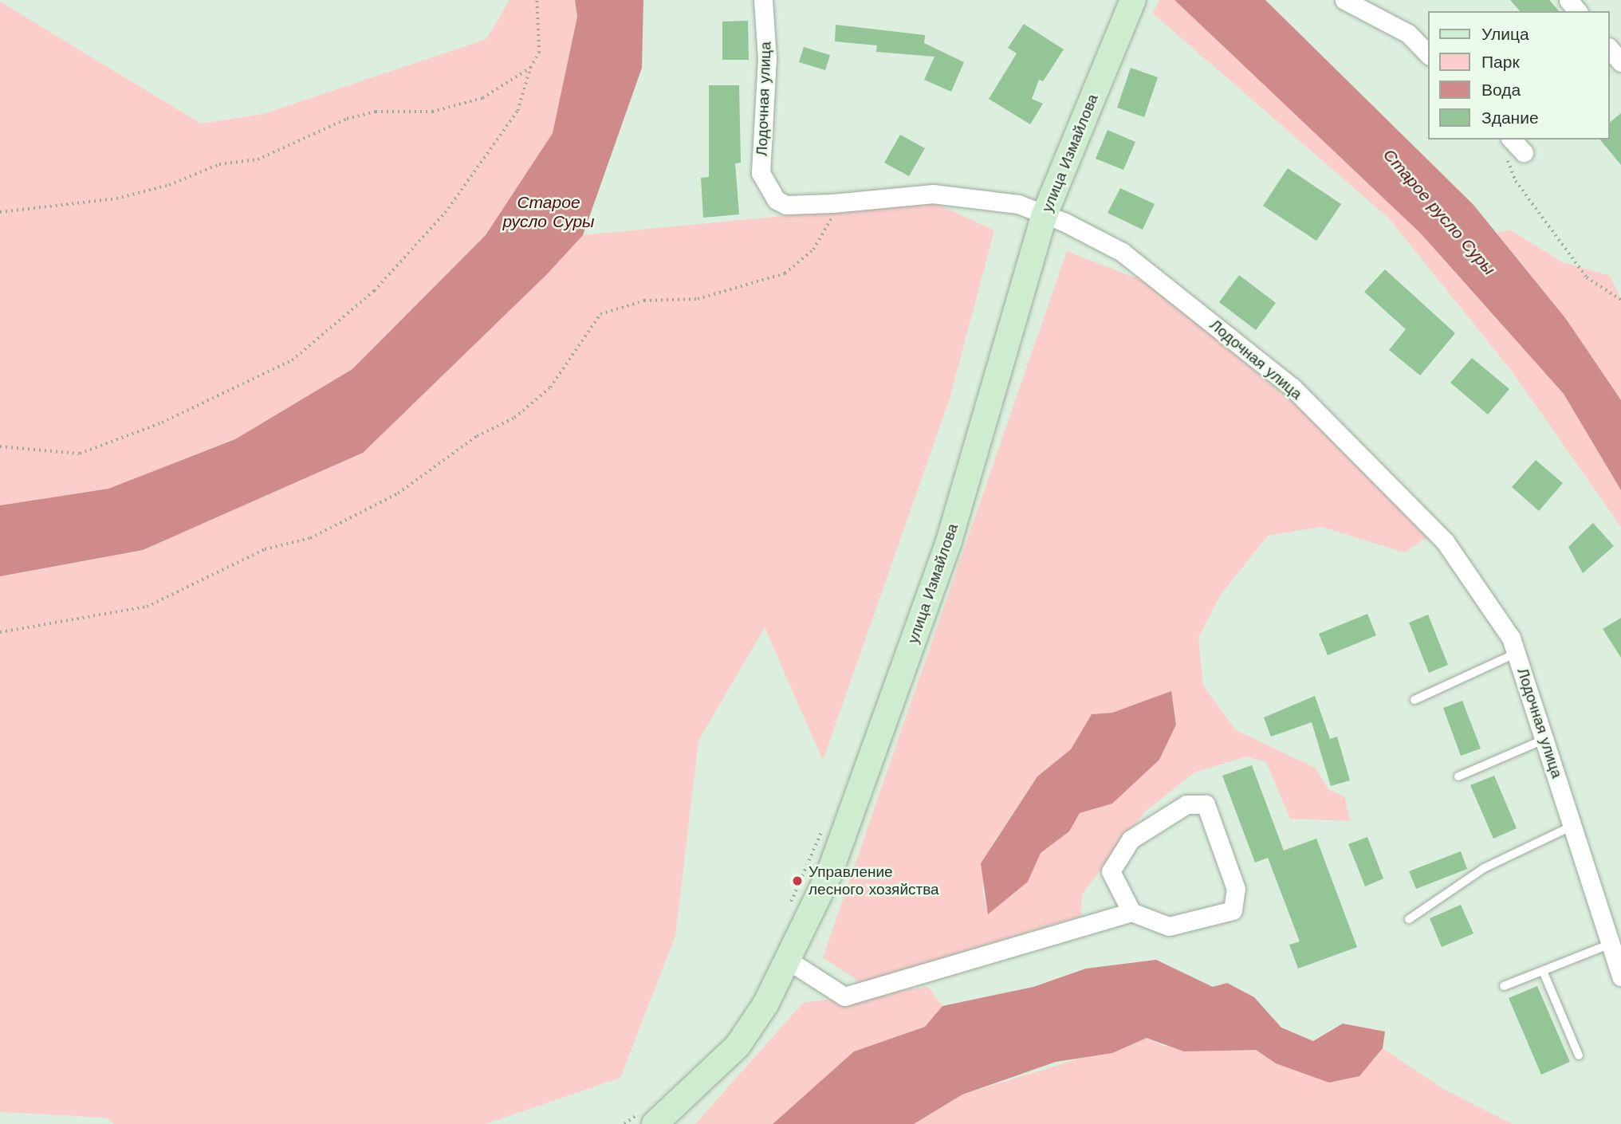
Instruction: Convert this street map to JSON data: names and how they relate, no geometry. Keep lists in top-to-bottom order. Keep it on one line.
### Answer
{"streets":{"main road":["улица Измайлова"],"street":["Лодочная улица"]},"crossings":[["Лодочная улица","улица Измайлова"]],"water":["Старое русло Суры"],"places":["Управление лесного хозяйства"],"legend":["Улица","Парк","Вода","Здание"]}
